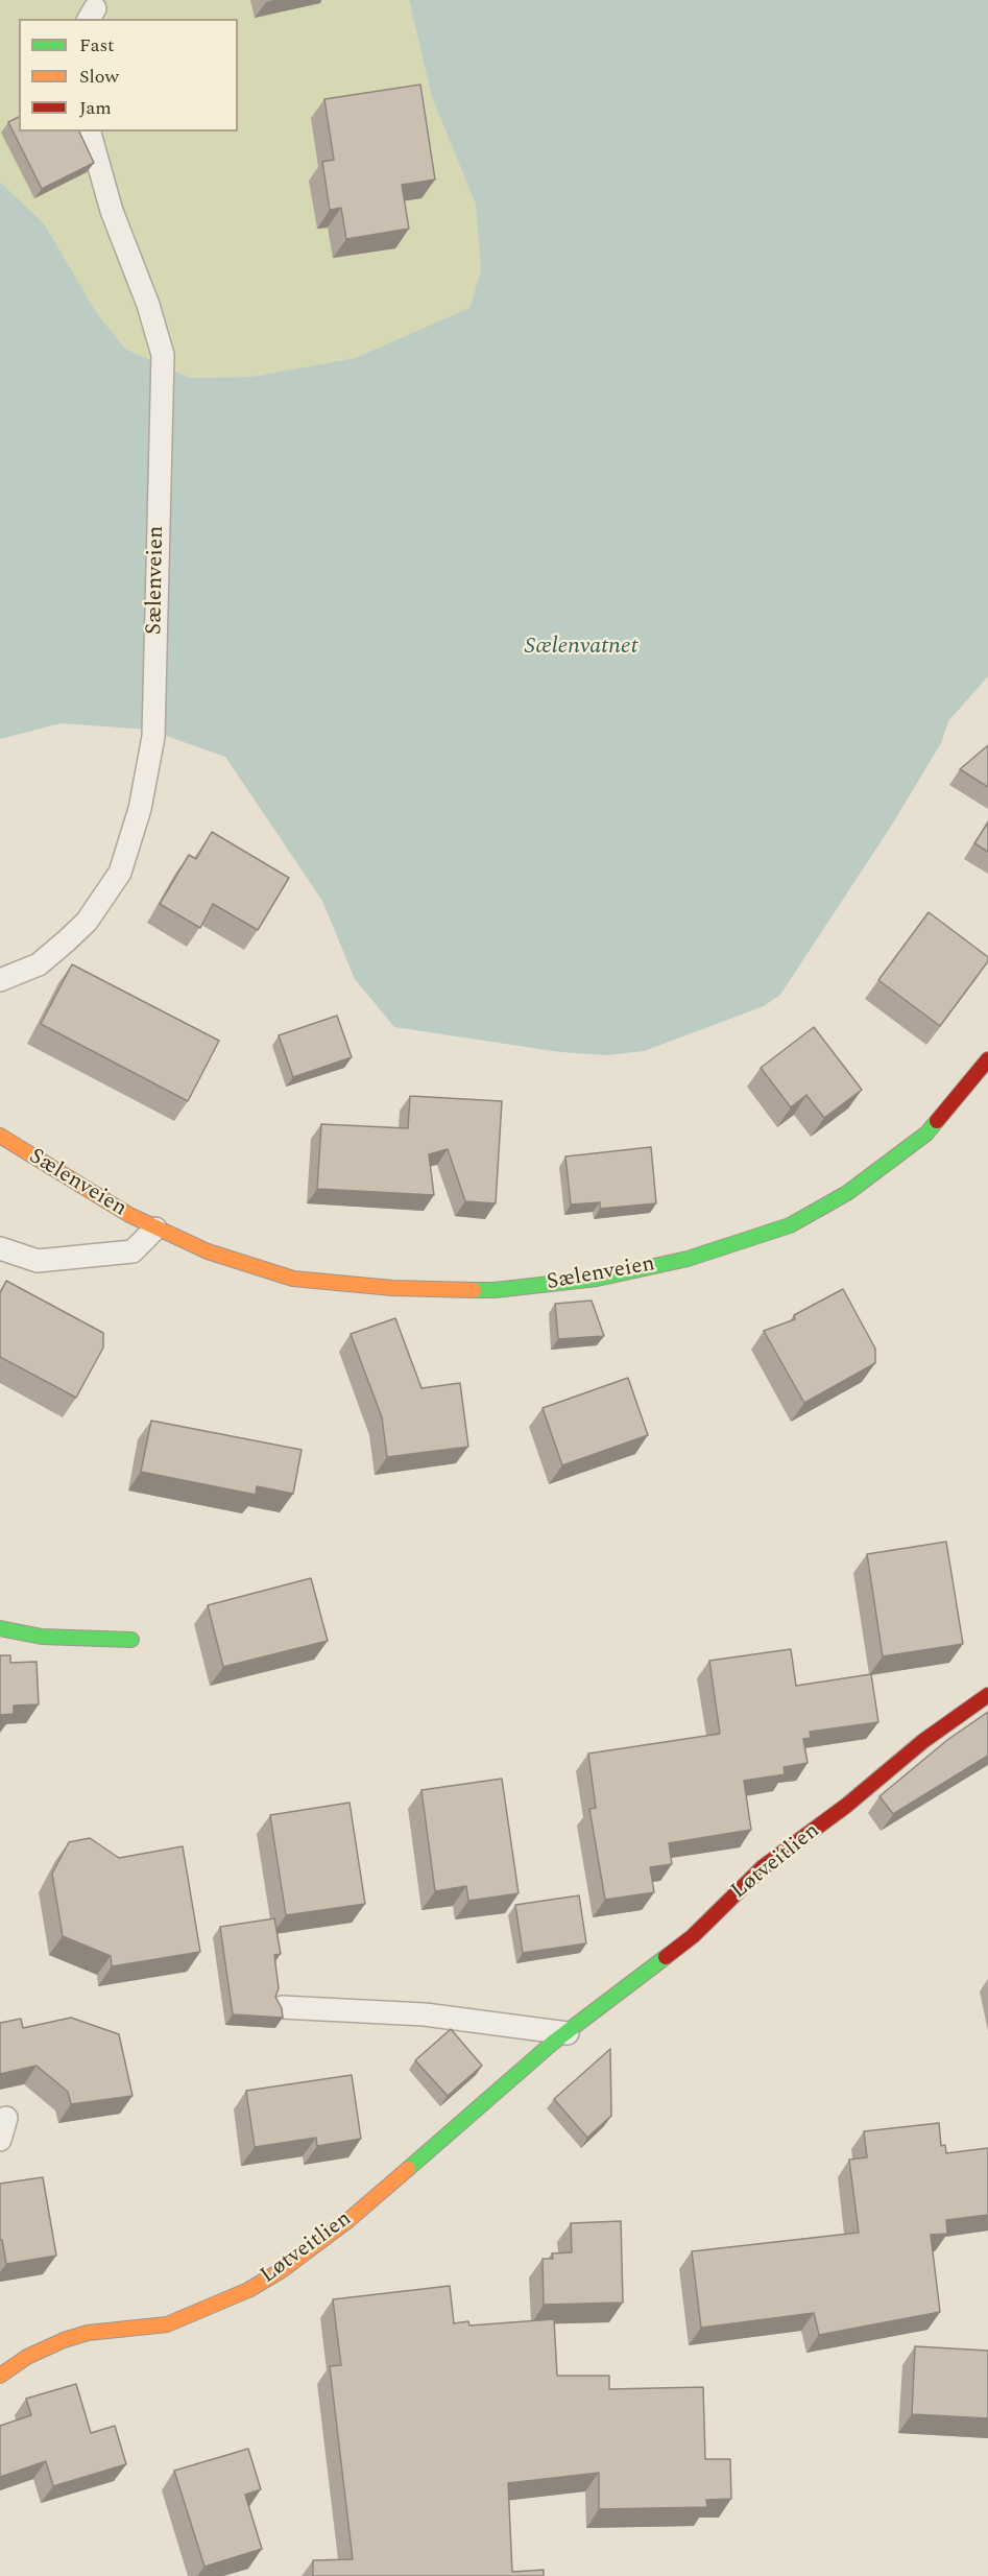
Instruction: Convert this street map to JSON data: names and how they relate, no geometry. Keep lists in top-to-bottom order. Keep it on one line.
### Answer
{"streets":{"street":["Sælenveien","Løtveitlien"]},"water":["Sælenvatnet"],"legend":["Fast","Slow","Jam"]}
